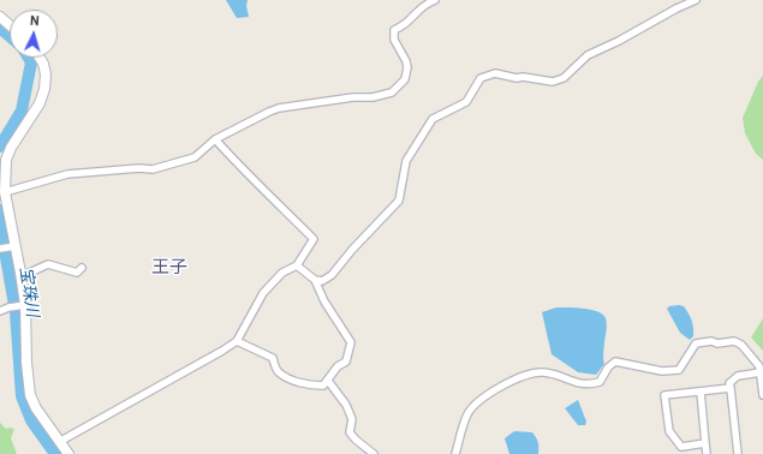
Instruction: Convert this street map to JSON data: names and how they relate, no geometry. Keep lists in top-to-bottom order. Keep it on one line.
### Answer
{"districts":["王子"],"water":["宝珠川"],"north":"top"}
